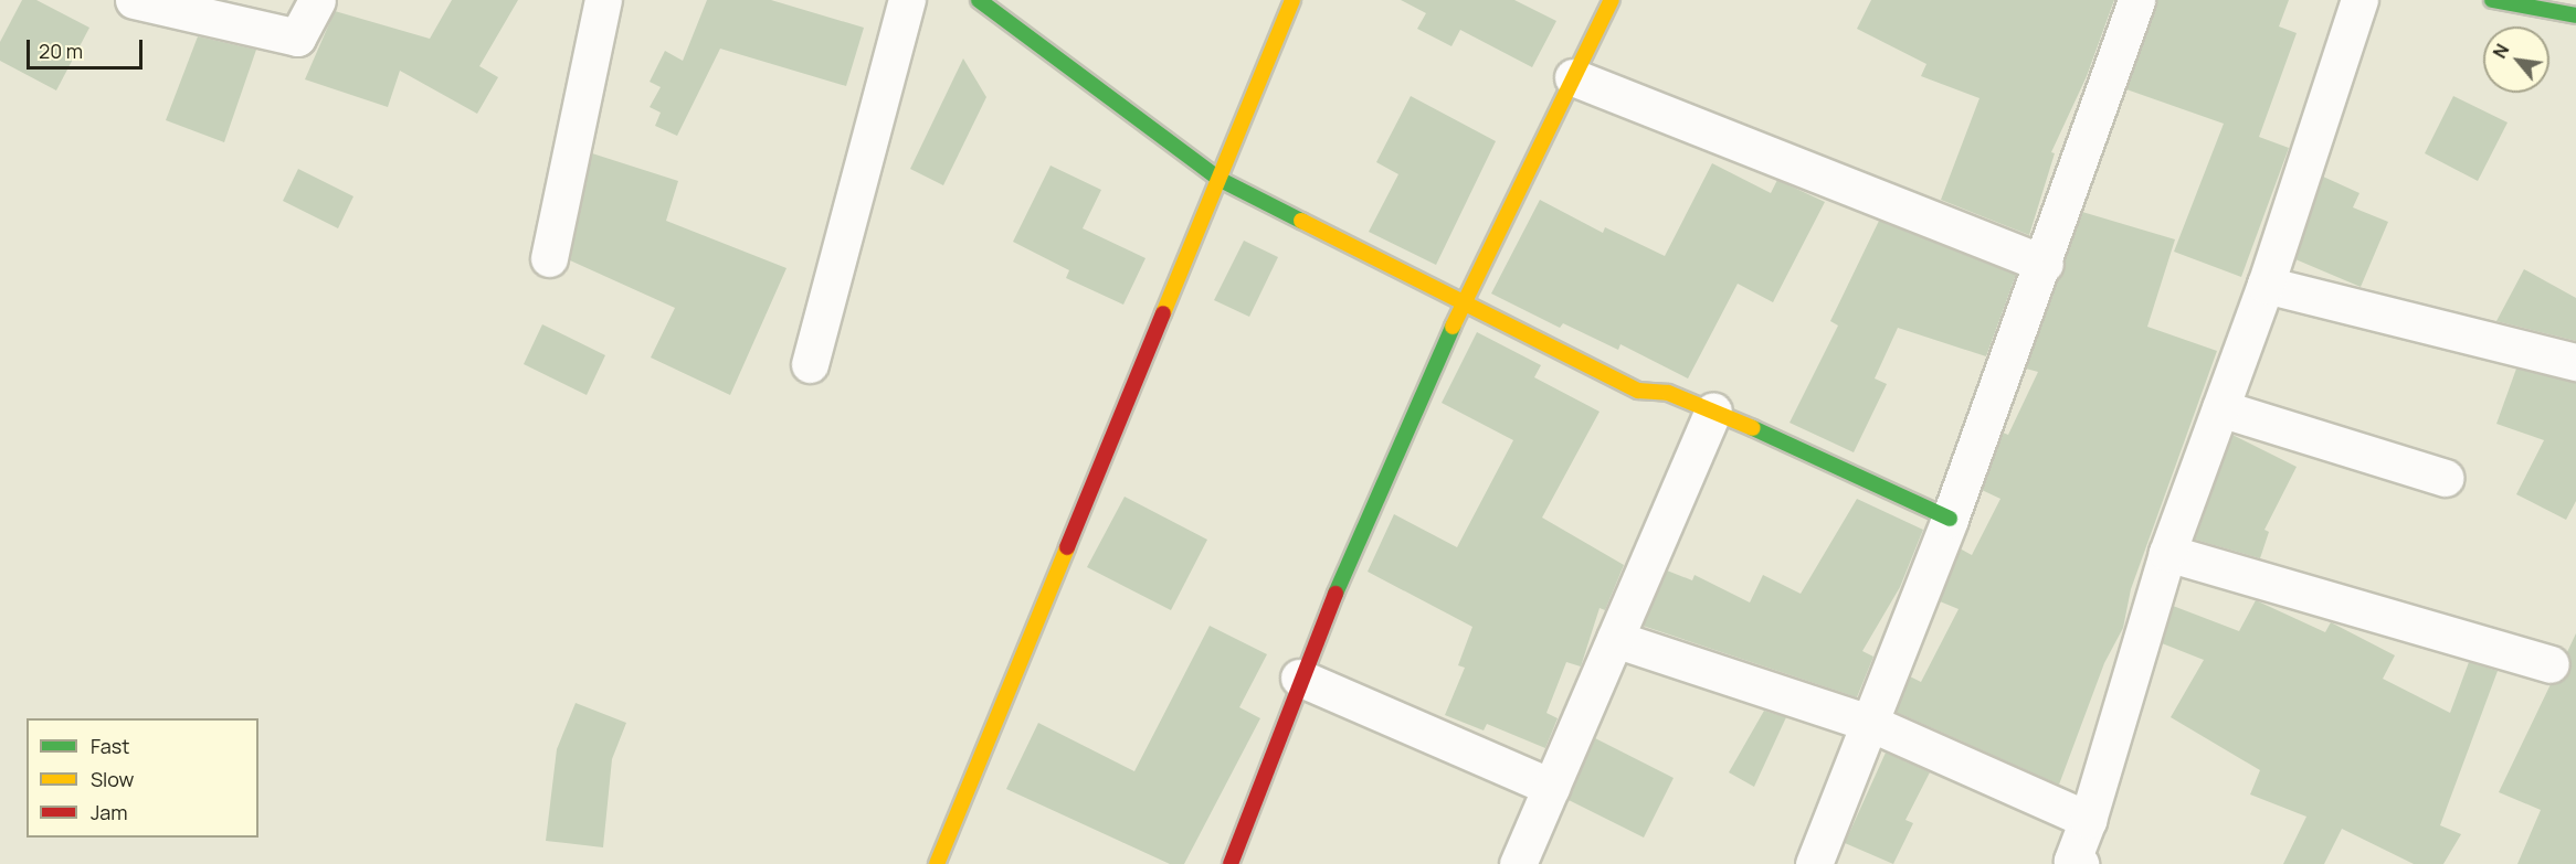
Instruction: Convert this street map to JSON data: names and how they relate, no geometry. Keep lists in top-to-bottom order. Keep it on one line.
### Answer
{"legend":["Fast","Slow","Jam"],"scale_bar":"20 m","north":"top left"}
